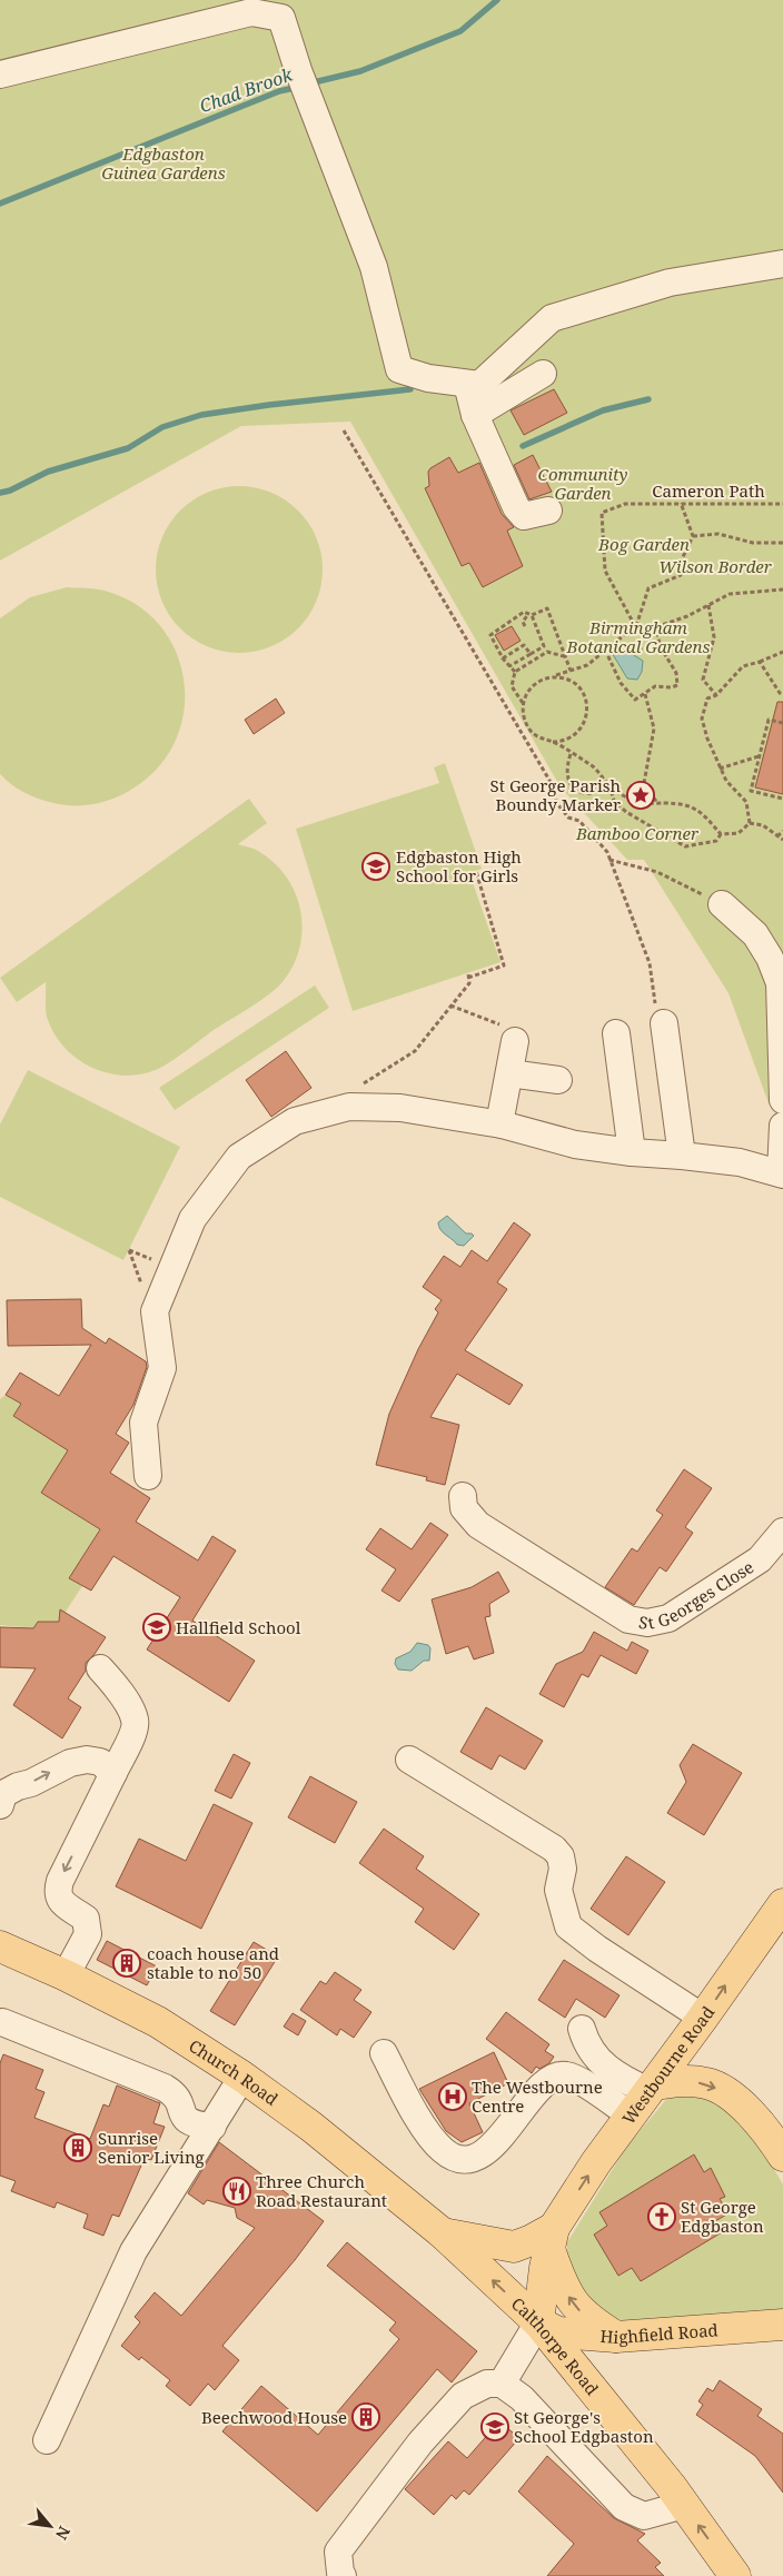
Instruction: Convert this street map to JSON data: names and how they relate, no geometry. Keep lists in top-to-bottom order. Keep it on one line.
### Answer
{"streets":{"main road":["Westbourne Road","Church Road","Highfield Road","Calthorpe Road"],"street":["St Georges Close"],"path":["Cameron Path"]},"crossings":[["Church Road","Calthorpe Road"],["Highfield Road","Calthorpe Road"]],"one_way":["Westbourne Road","Calthorpe Road"],"water":["Chad Brook"],"parks":["Edgbaston Guinea Gardens","Community Garden","Bog Garden","Wilson Border","Birmingham Botanical Gardens","Bamboo Corner"],"places":{"place":["St George Parish Boundy Marker"],"school or university":["Edgbaston High School for Girls","Hallfield School","St George's School Edgbaston"],"building":["coach house and stable to no 50","Sunrise Senior Living","Beechwood House"],"hospital":["The Westbourne Centre"],"restaurant":["Three Church Road Restaurant"],"church":["St George Edgbaston"]},"north":"bottom right"}
